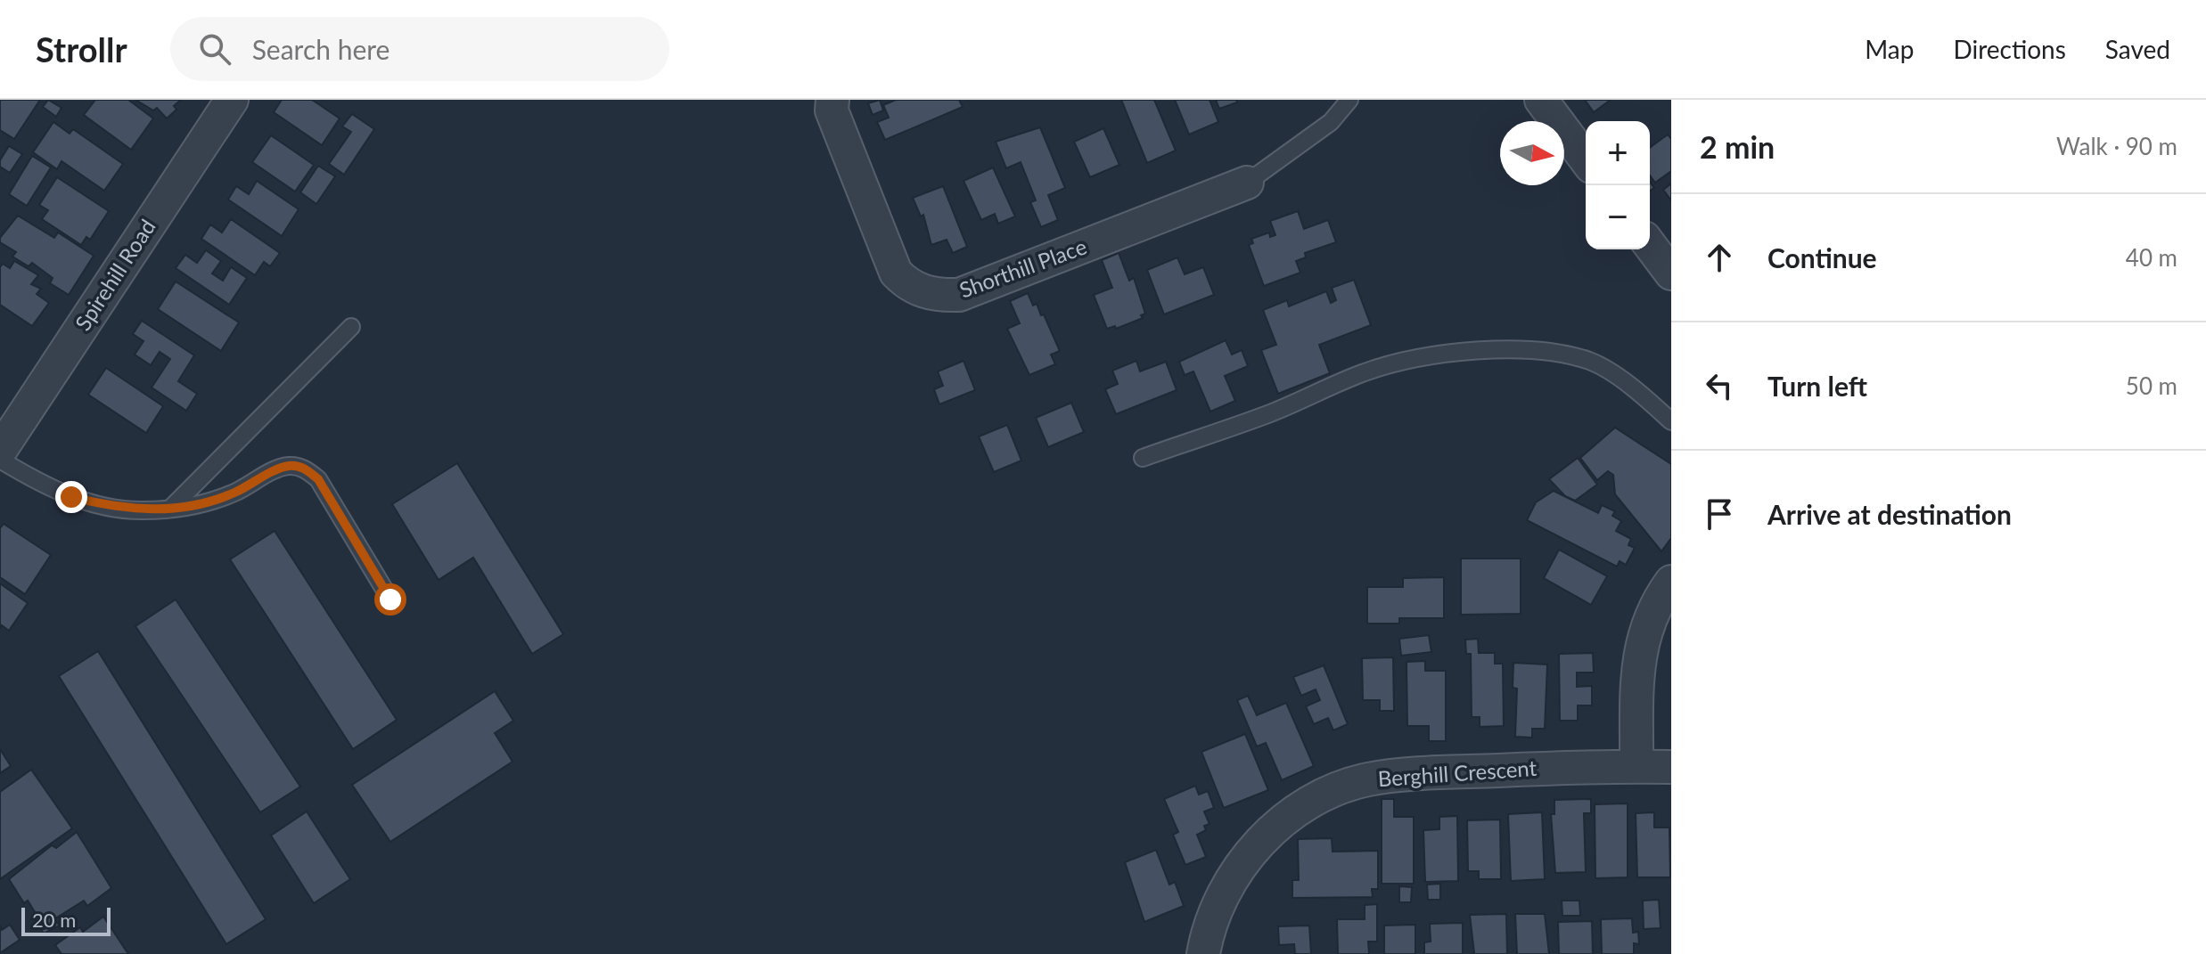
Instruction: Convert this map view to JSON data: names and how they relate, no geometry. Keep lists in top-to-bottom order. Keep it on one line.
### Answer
{"streets":{"street":["Shorthill Place","Spirehill Road","Berghill Crescent"]},"scale_bar":"20 m","north":"right","page":{"header":"Strollr","search":"Search here","nav":["Map","Directions","Saved"],"heading":["2 min","Walk · 90 m"],"map_buttons":["+","−"],"list":[["Continue","40 m"],["Turn left","50 m"],"Arrive at destination"],"scale":"20 m"}}
